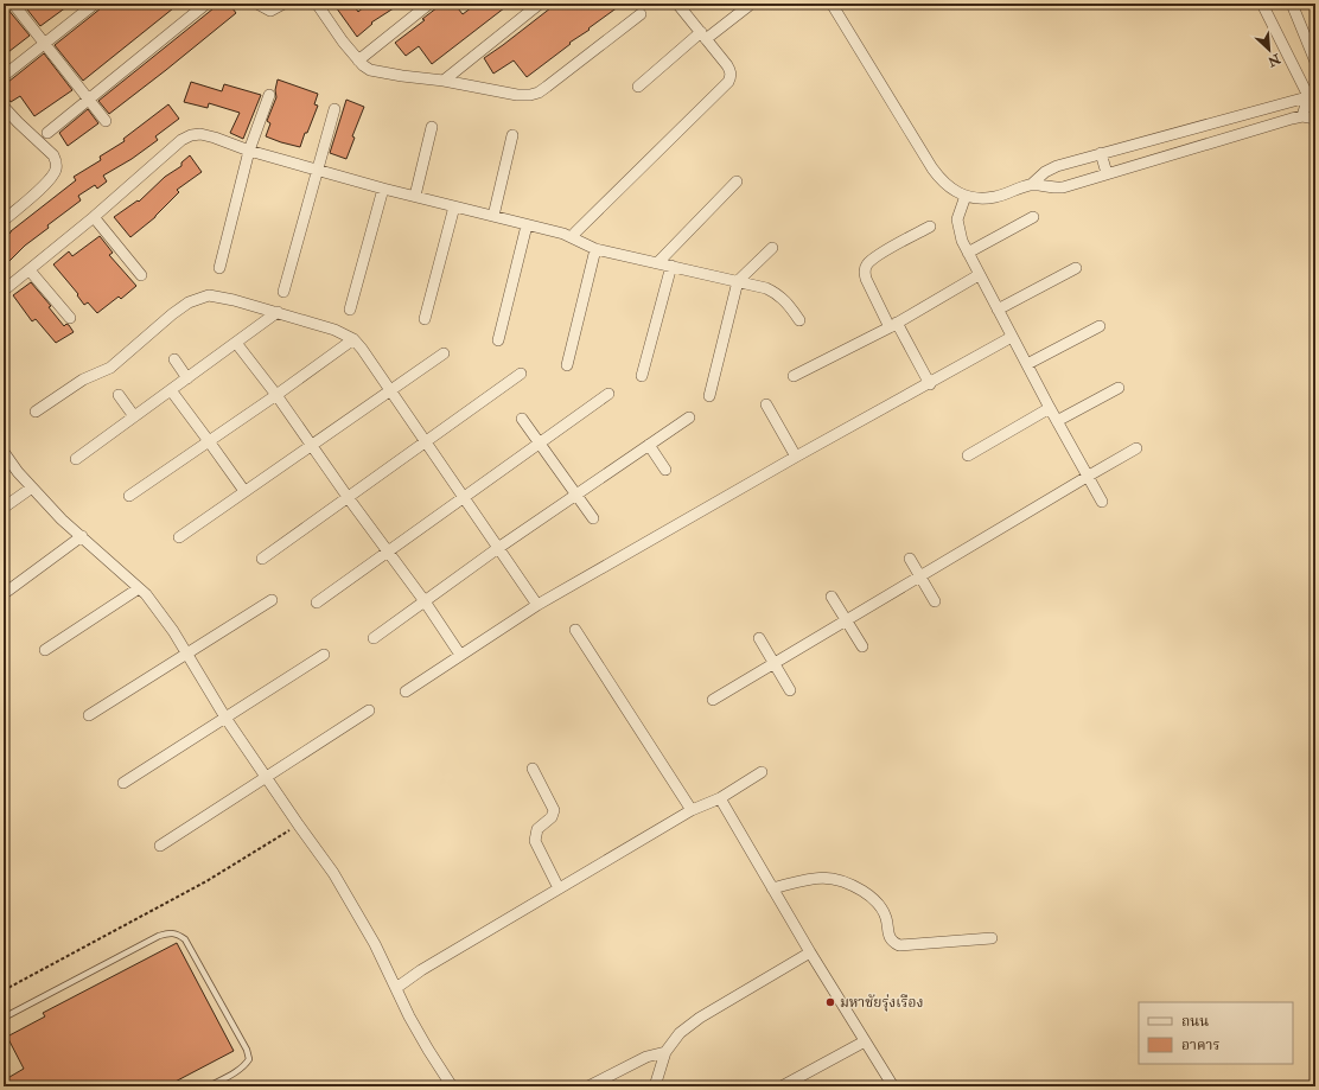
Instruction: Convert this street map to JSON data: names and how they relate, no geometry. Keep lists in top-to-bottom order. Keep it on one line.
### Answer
{"places":["มหาชัยรุ่งเรือง"],"legend":["ถนน","อาคาร"],"north":"bottom right"}
